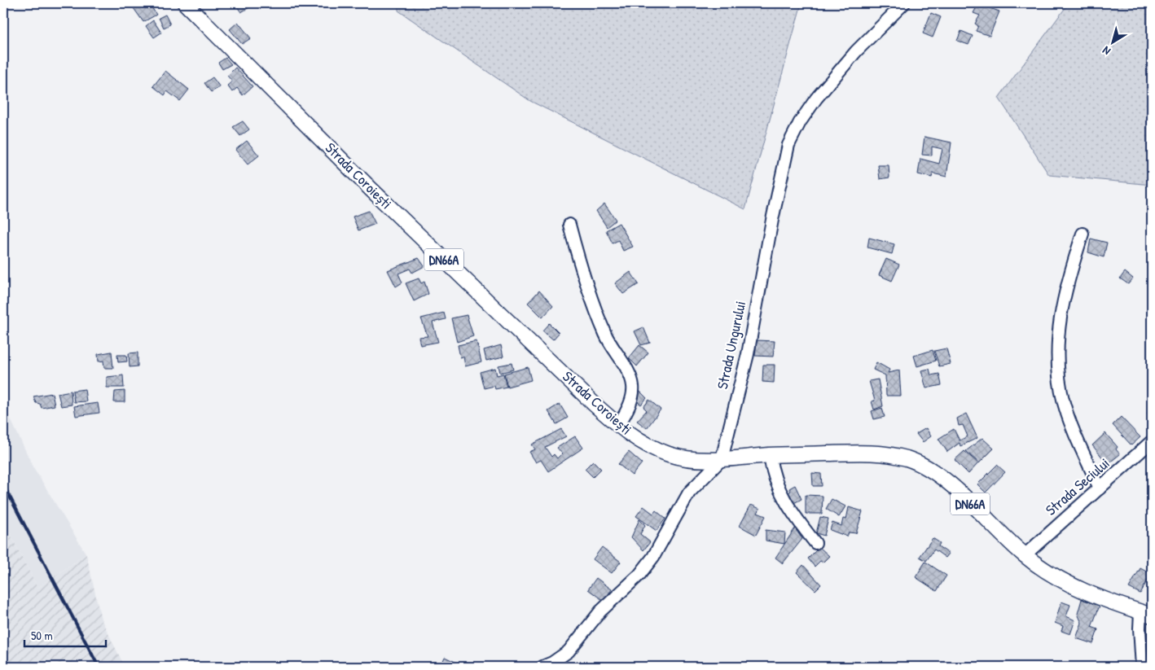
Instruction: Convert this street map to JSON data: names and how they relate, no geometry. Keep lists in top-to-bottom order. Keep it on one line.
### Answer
{"streets":{"main road":["Strada Coroiești","DN66A"],"street":["Strada Ungurului","Strada Seciului"]},"crossings":[["Strada Coroiești","Strada Ungurului"],["Strada Coroiești","Strada Seciului"]],"scale_bar":"50 m","north":"bottom left"}
